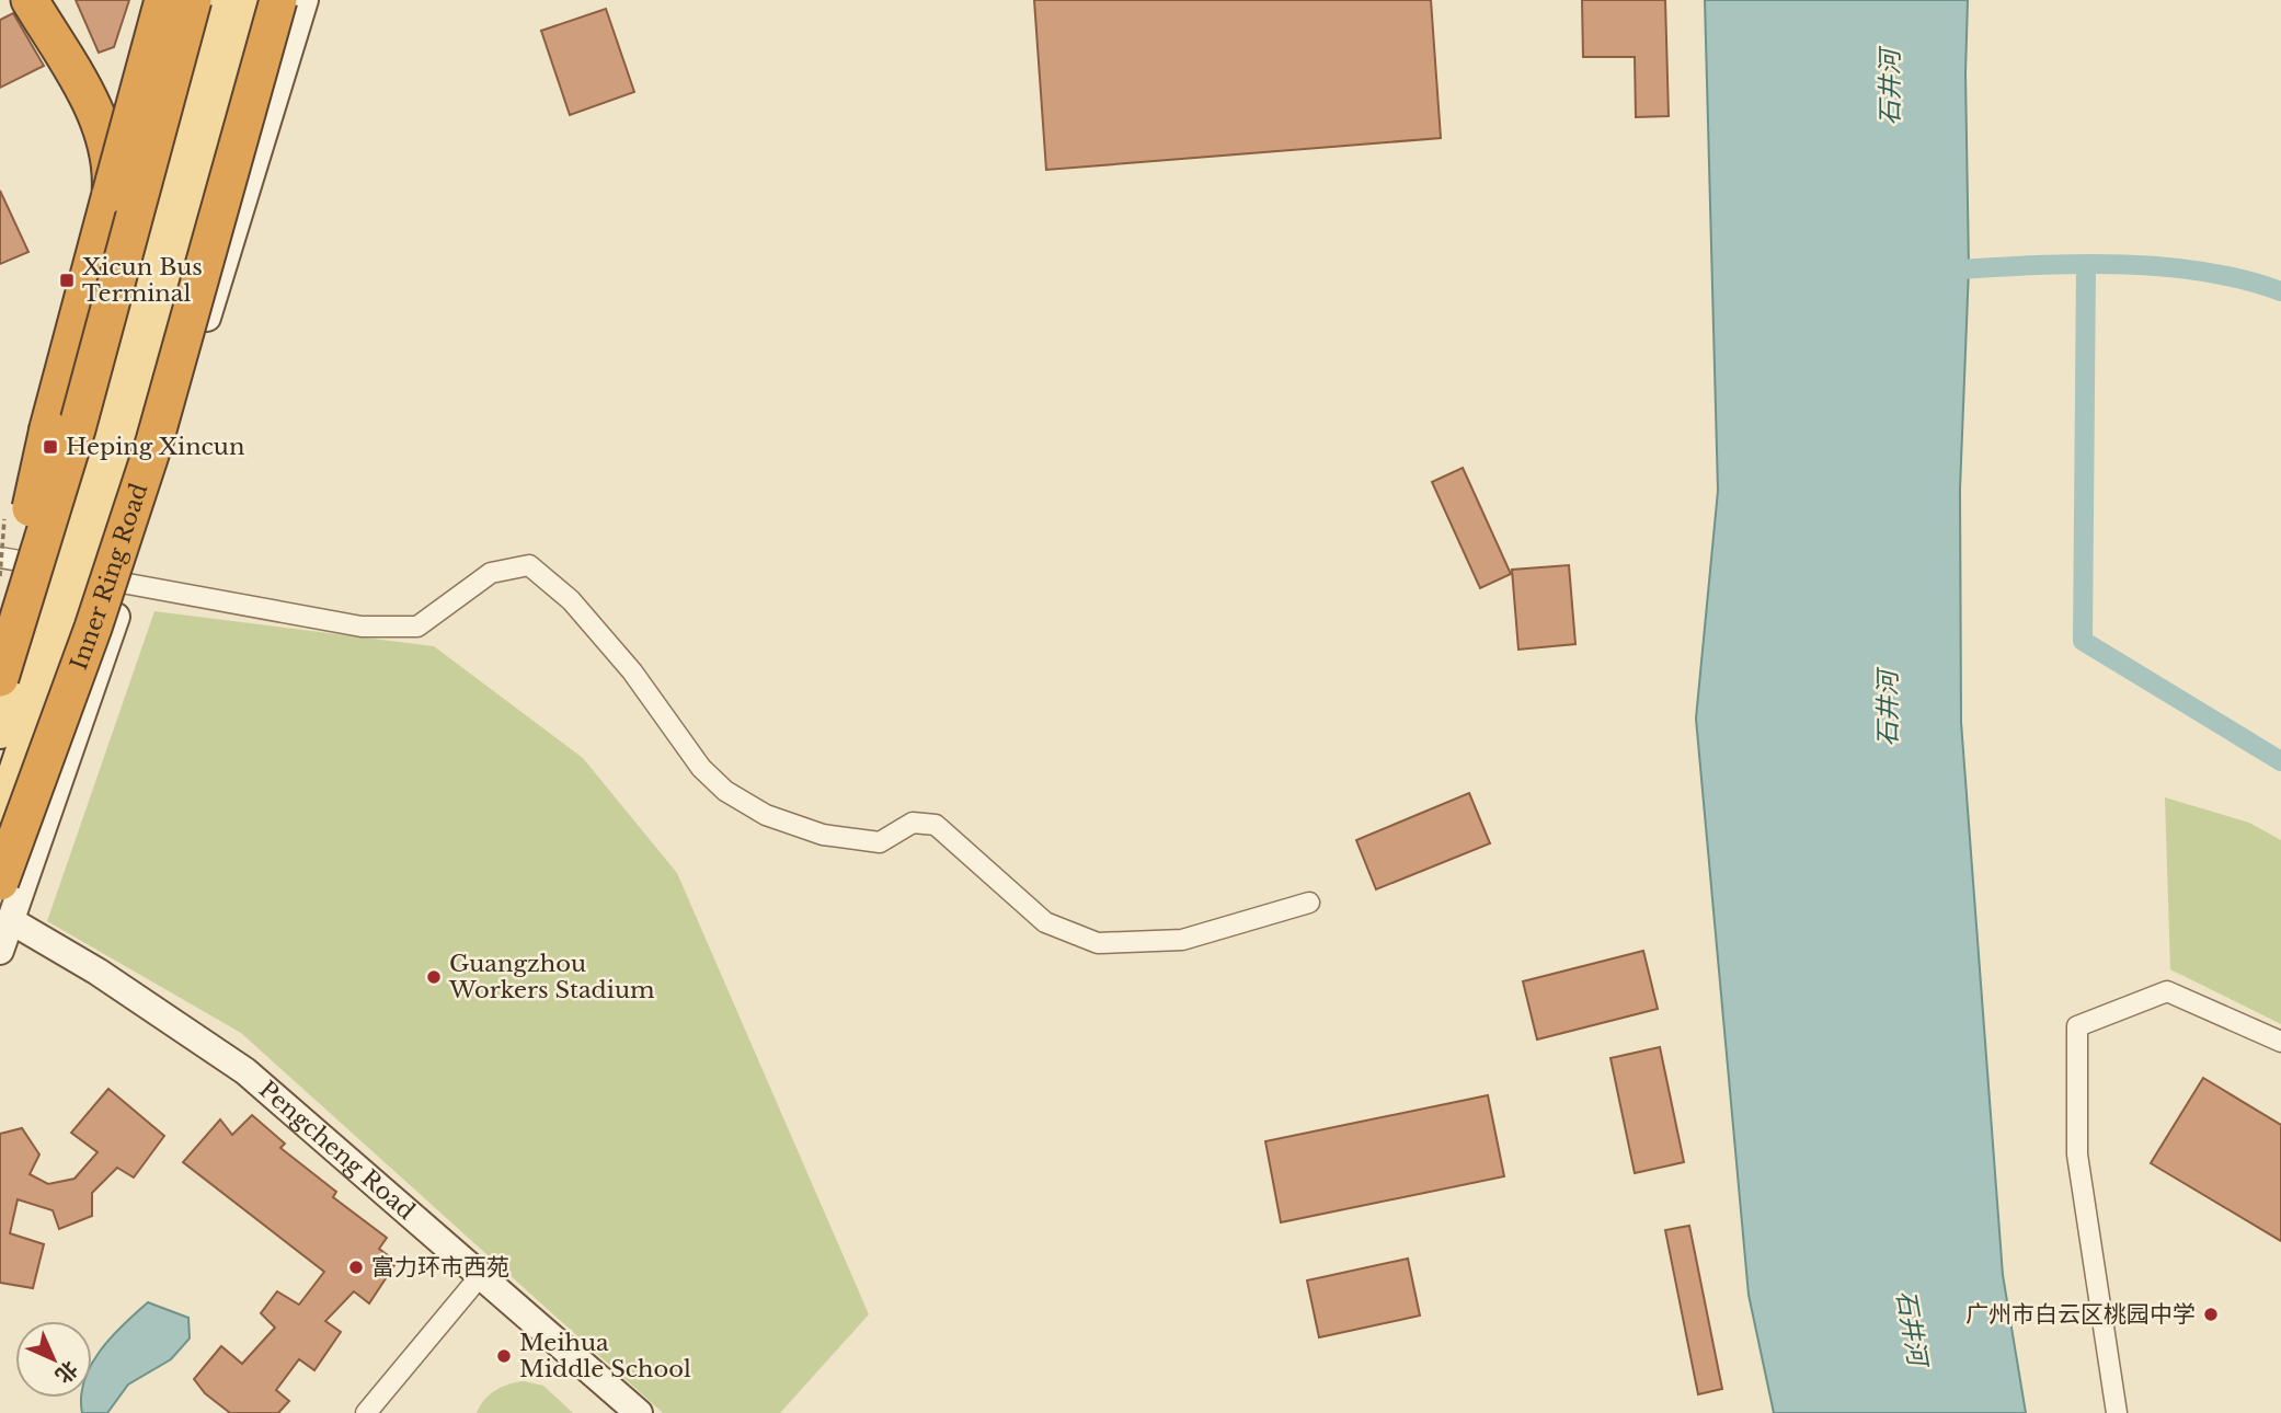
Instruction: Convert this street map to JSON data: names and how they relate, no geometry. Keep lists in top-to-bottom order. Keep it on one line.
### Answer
{"streets":{"highway":["Inner Ring Road"],"main road":["Pengcheng Road"]},"water":["石井河"],"places":{"transit":["Xicun Bus Terminal","Heping Xincun"],"other":["Guangzhou Workers Stadium","富力环市西苑","广州市白云区桃园中学","Meihua Middle School"]},"north":"bottom right"}
